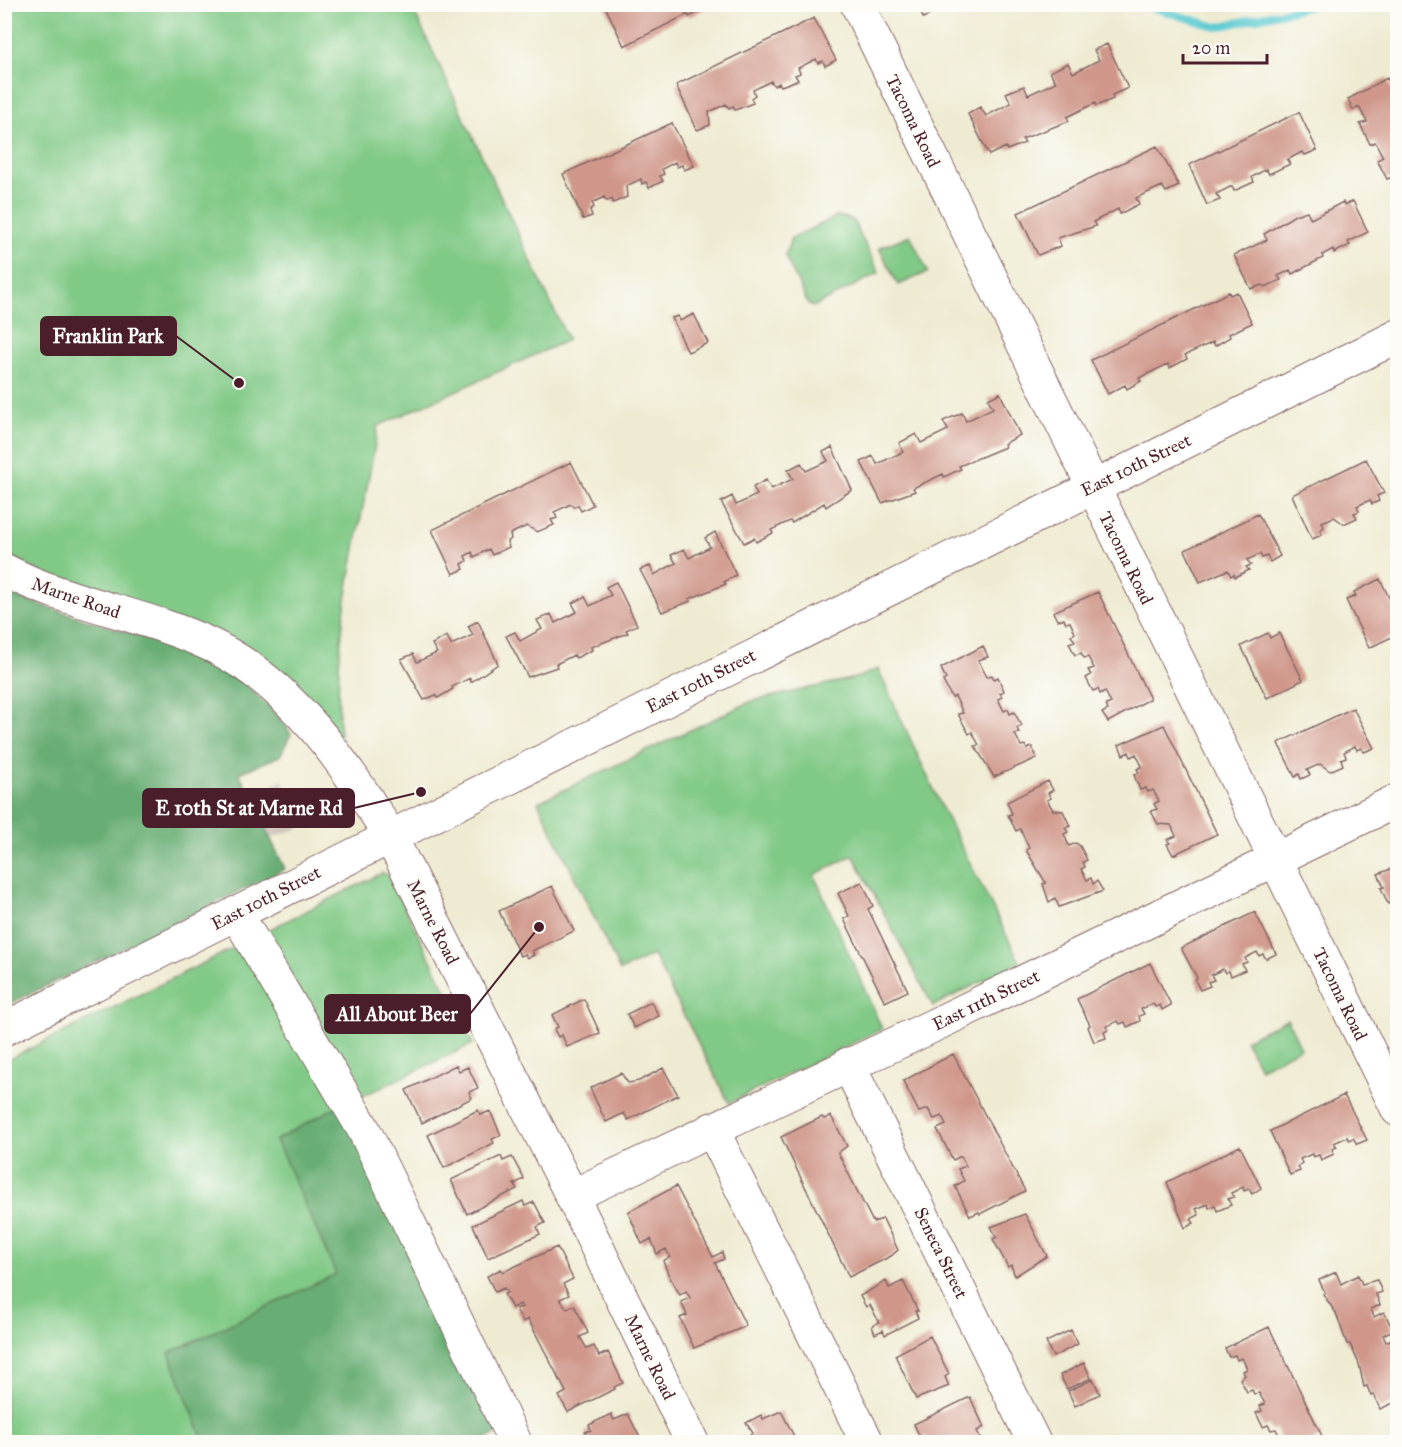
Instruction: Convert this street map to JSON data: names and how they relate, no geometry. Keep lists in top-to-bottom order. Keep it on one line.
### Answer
{"streets":{"street":["Tacoma Road","East 10th Street","Marne Road","East 11th Street","Seneca Street"]},"crossings":[["Tacoma Road","East 10th Street"],["Tacoma Road","East 11th Street"],["East 10th Street","Marne Road"],["Marne Road","East 11th Street"],["East 11th Street","Seneca Street"]],"places":["Franklin Park","E 10th St at Marne Rd","All About Beer"],"scale_bar":"20 m"}
